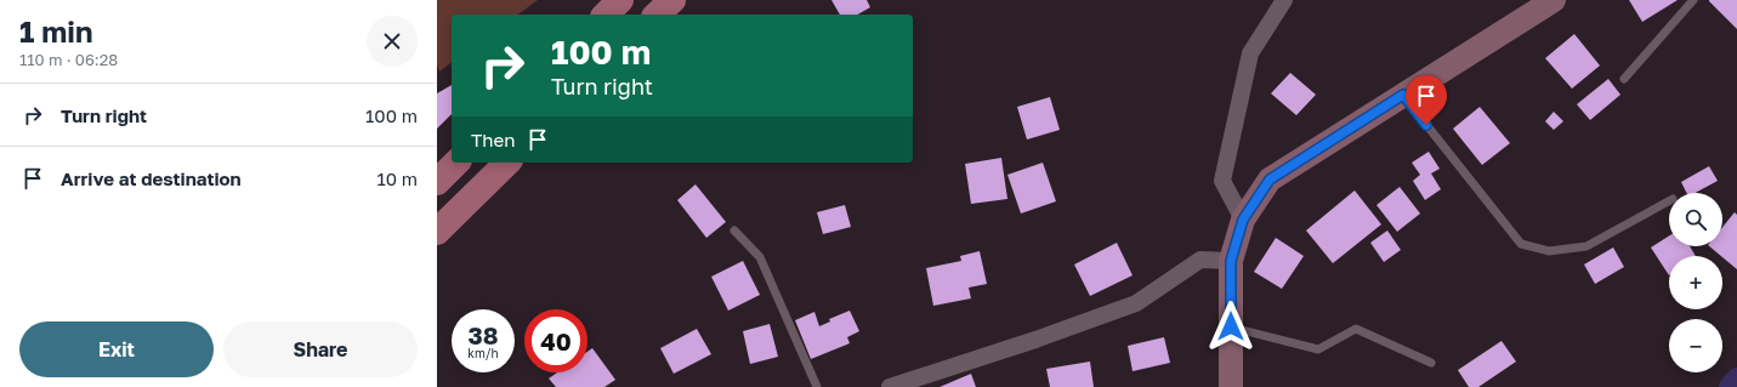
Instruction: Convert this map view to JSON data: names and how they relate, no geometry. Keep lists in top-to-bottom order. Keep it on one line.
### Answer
{"page":{"heading":["1 min","110 m · 06:28"],"turn":["100 m","Turn right"],"list":[{"name":"Turn right","value":"100 m"},{"name":"Arrive at destination","value":"10 m"}],"then":"Then","map_buttons":["+","−"],"speed":"38 km/h","limit":"40","buttons":["Exit","Share"]}}
